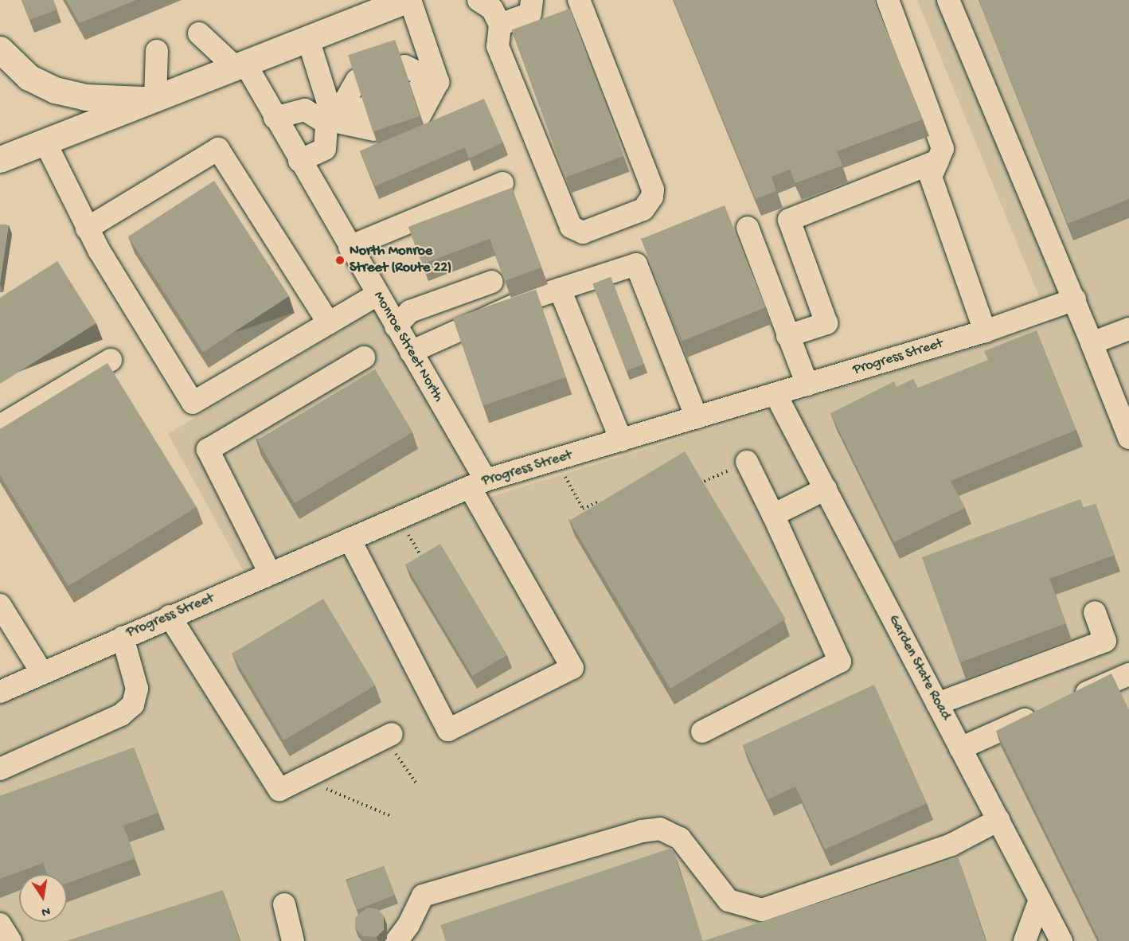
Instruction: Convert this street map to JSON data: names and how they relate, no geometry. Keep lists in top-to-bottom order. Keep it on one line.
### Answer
{"streets":{"street":["Monroe Street North","Progress Street","Garden State Road"]},"crossings":[["Monroe Street North","Progress Street"],["Progress Street","Garden State Road"]],"places":["North Monroe Street (Route 22)"],"north":"bottom"}
